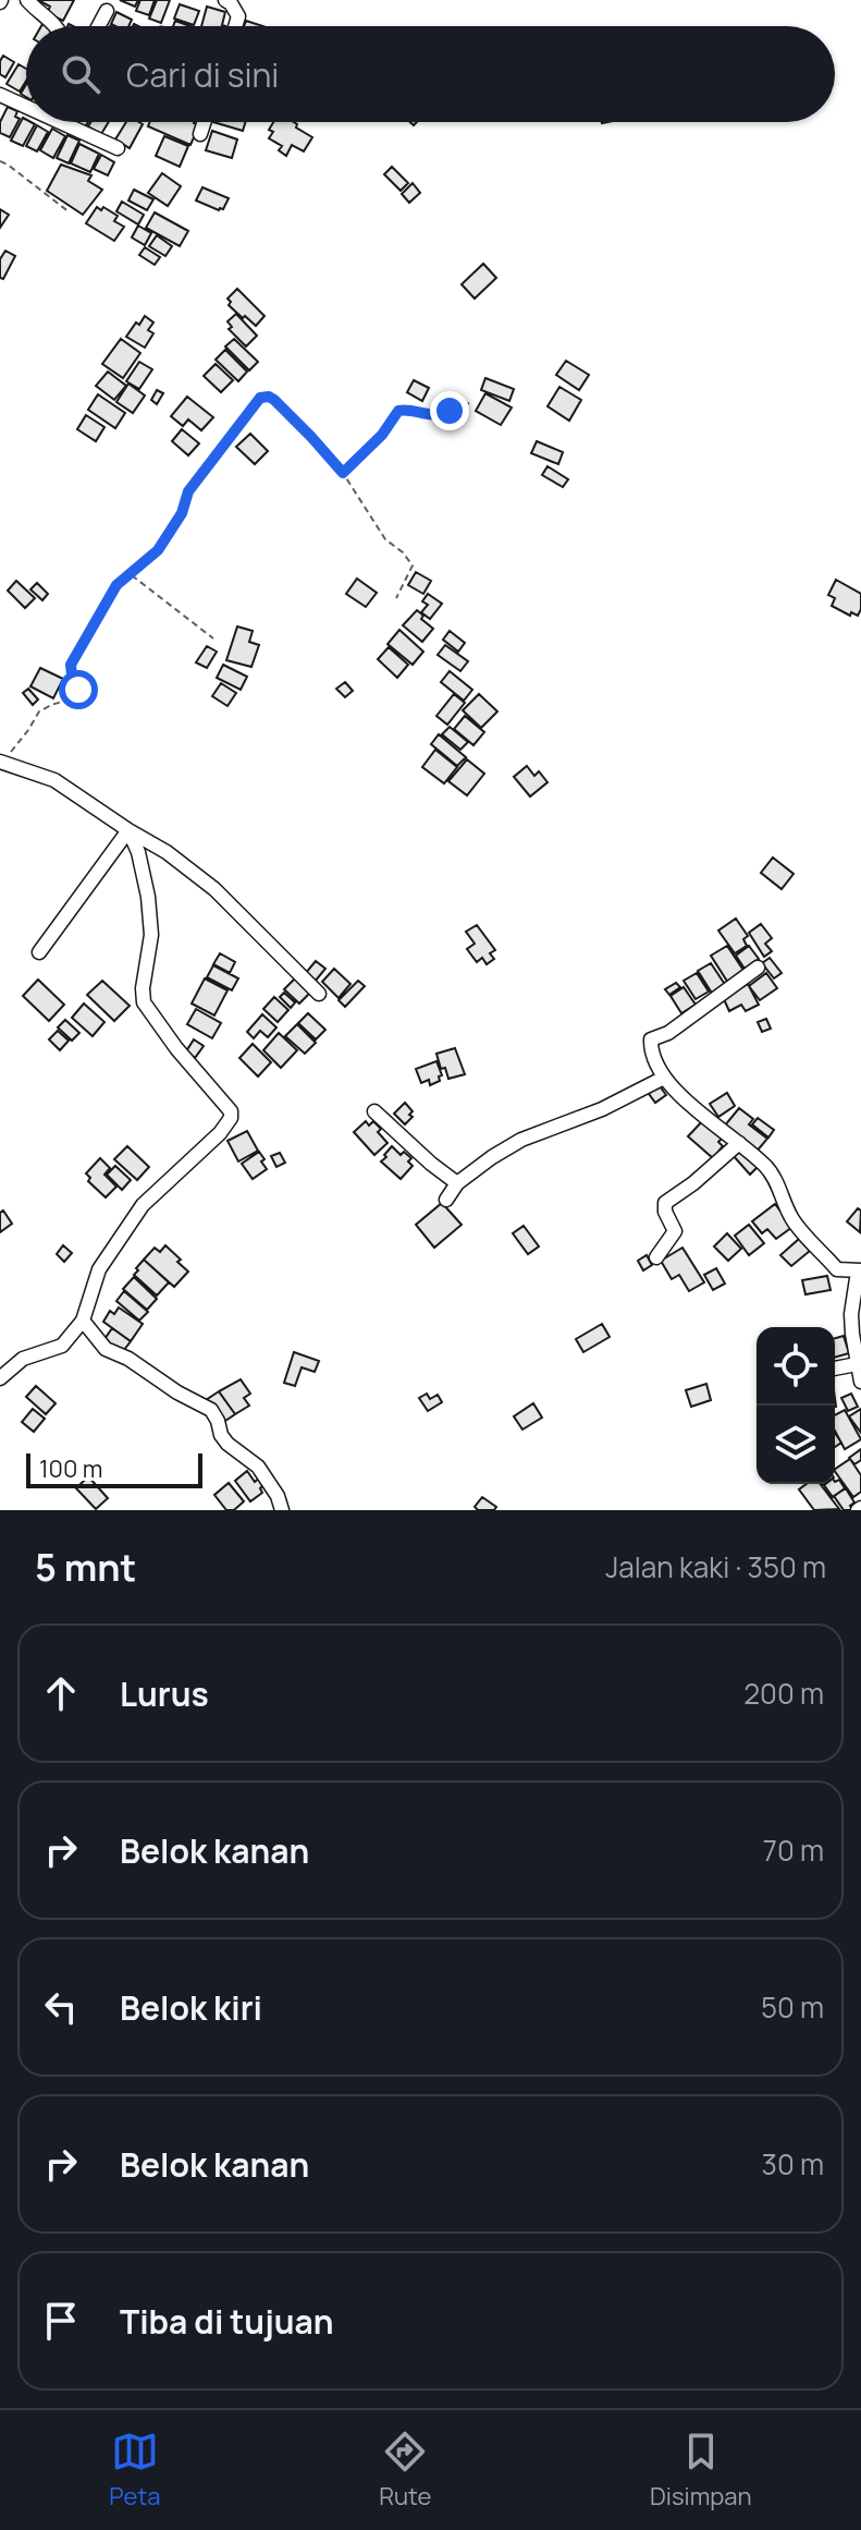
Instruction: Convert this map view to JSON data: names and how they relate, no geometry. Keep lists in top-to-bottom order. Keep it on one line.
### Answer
{"scale_bar":"100 m","page":{"search":"Cari di sini","scale":"100 m","heading":["5 mnt","Jalan kaki · 350 m"],"list":[["Lurus","200 m"],["Belok kanan","70 m"],["Belok kiri","50 m"],["Belok kanan","30 m"],"Tiba di tujuan"],"nav":["Peta","Rute","Disimpan"]}}
